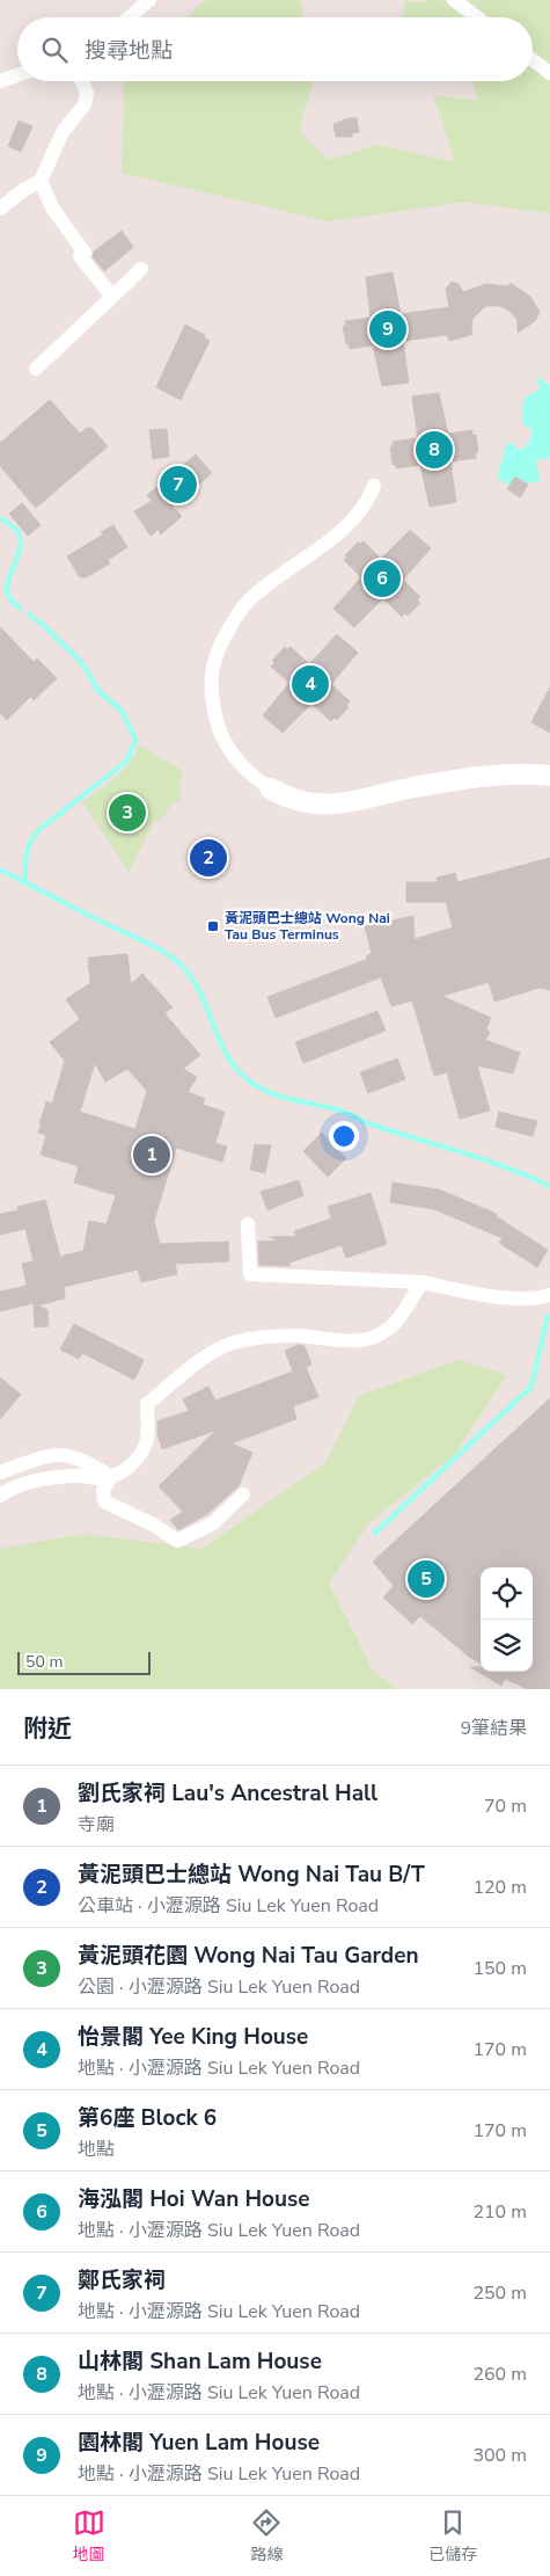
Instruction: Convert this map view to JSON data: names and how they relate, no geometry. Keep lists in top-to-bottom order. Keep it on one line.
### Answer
{"places":{"transit":["黃泥頭巴士總站 Wong Nai Tau Bus Terminus"]},"scale_bar":"50 m","page":{"search":"搜尋地點","pins":["9","8","7","6","4","3","2","1","5"],"scale":"50 m","heading":["附近","9筆結果"],"list":[{"mark":"1","name":"劉氏家祠 Lau's Ancestral Hall","note":"寺廟","value":"70 m"},{"mark":"2","name":"黃泥頭巴士總站 Wong Nai Tau B/T","note":"公車站 · 小瀝源路 Siu Lek Yuen Road","value":"120 m"},{"mark":"3","name":"黃泥頭花園 Wong Nai Tau Garden","note":"公園 · 小瀝源路 Siu Lek Yuen Road","value":"150 m"},{"mark":"4","name":"怡景閣 Yee King House","note":"地點 · 小瀝源路 Siu Lek Yuen Road","value":"170 m"},{"mark":"5","name":"第6座 Block 6","note":"地點","value":"170 m"},{"mark":"6","name":"海泓閣 Hoi Wan House","note":"地點 · 小瀝源路 Siu Lek Yuen Road","value":"210 m"},{"mark":"7","name":"鄭氏家祠","note":"地點 · 小瀝源路 Siu Lek Yuen Road","value":"250 m"},{"mark":"8","name":"山林閣 Shan Lam House","note":"地點 · 小瀝源路 Siu Lek Yuen Road","value":"260 m"},{"mark":"9","name":"園林閣 Yuen Lam House","note":"地點 · 小瀝源路 Siu Lek Yuen Road","value":"300 m"}],"nav":["地圖","路線","已儲存"]}}
